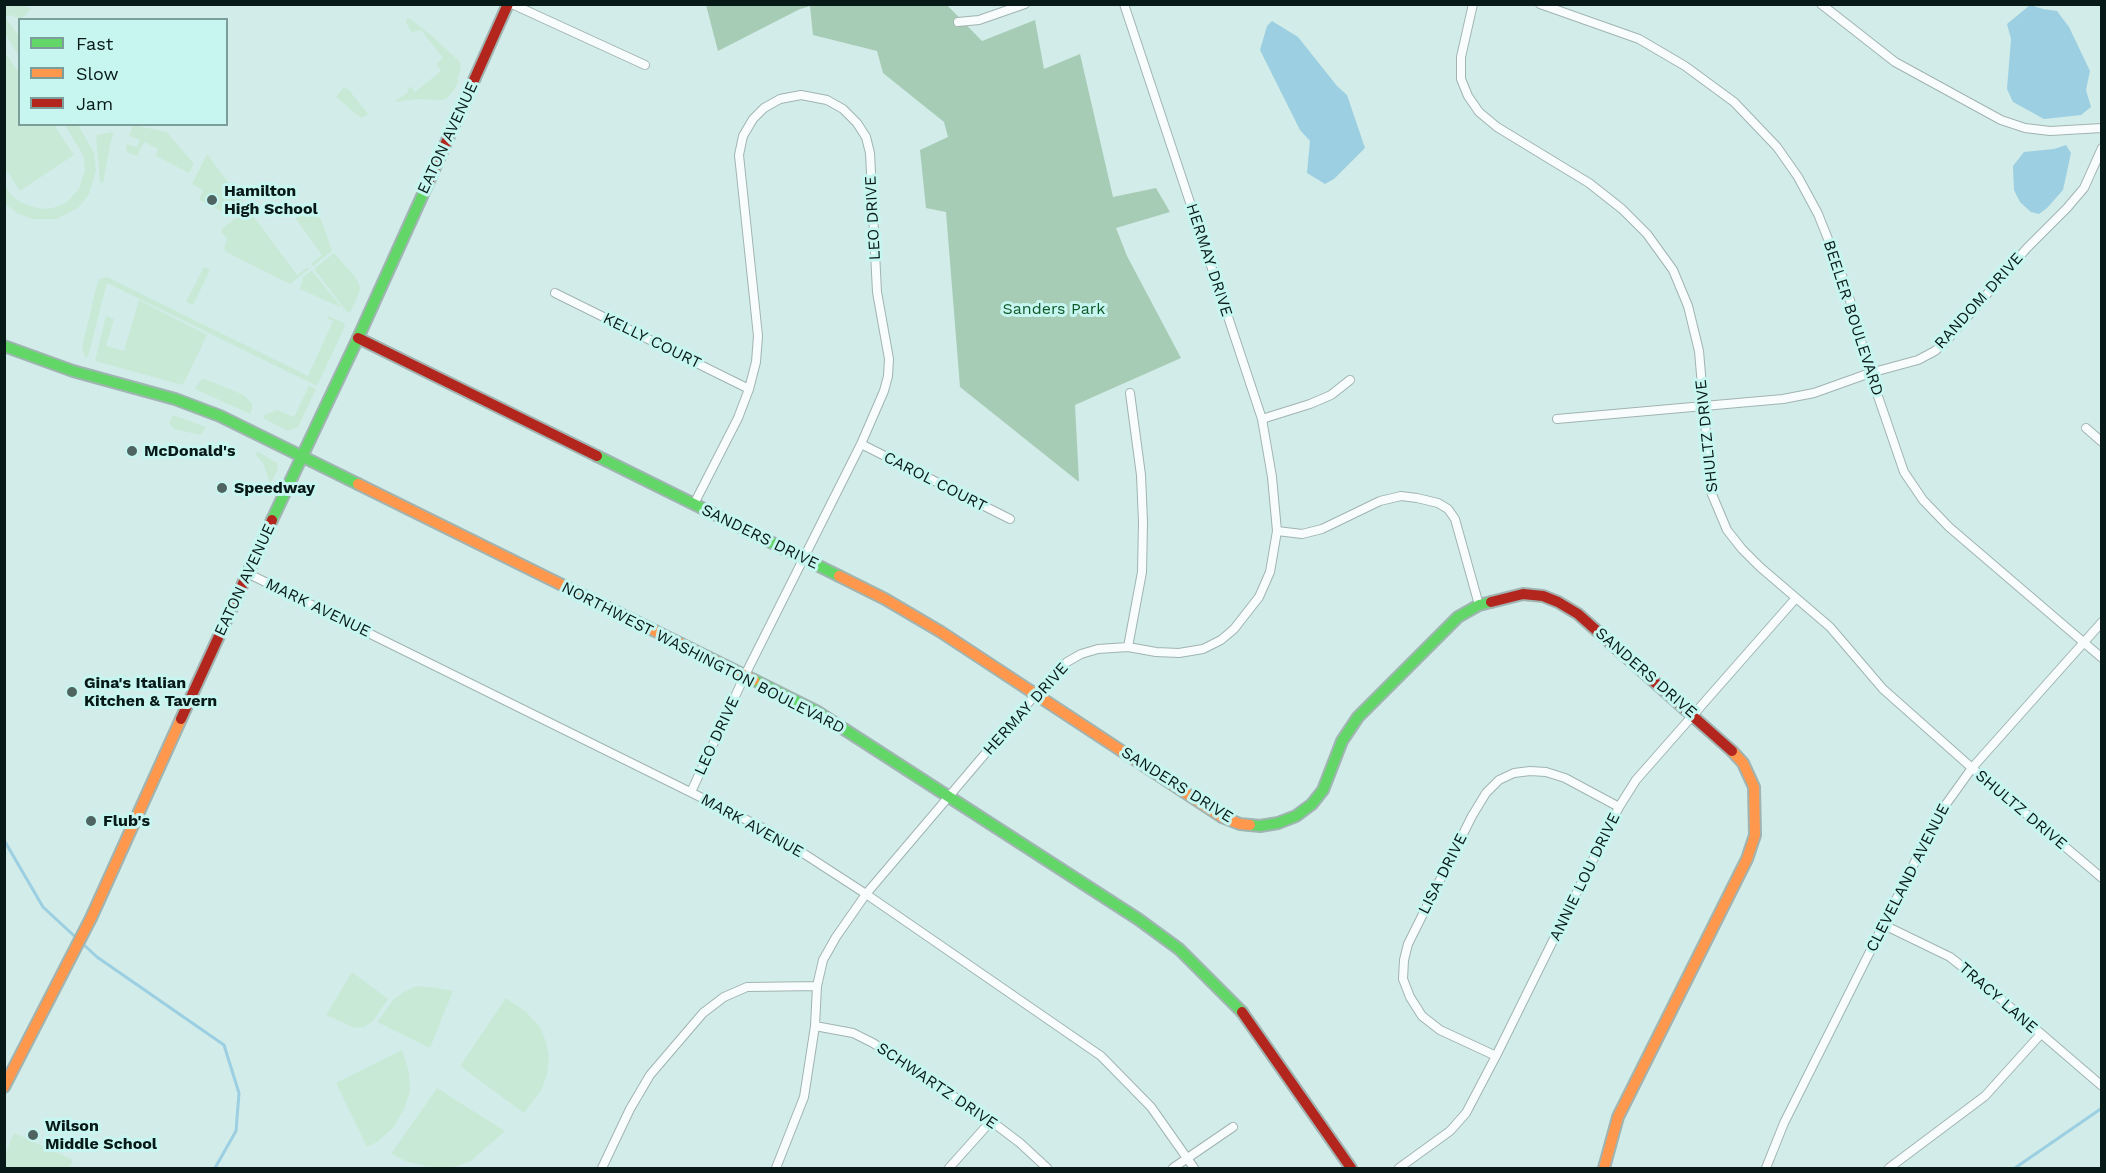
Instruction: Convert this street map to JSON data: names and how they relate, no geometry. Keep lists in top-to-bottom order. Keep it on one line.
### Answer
{"streets":{"street":["EATON AVENUE","LEO DRIVE","HERMAY DRIVE","RANDOM DRIVE","BEELER BOULEVARD","KELLY COURT","SHULTZ DRIVE","CAROL COURT","SANDERS DRIVE","MARK AVENUE","NORTHWEST WASHINGTON BOULEVARD","LISA DRIVE","ANNIE LOU DRIVE","CLEVELAND AVENUE","TRACY LANE","SCHWARTZ DRIVE"]},"crossings":[["EATON AVENUE","SANDERS DRIVE"],["EATON AVENUE","MARK AVENUE"],["EATON AVENUE","NORTHWEST WASHINGTON BOULEVARD"],["LEO DRIVE","KELLY COURT"],["LEO DRIVE","CAROL COURT"],["LEO DRIVE","SANDERS DRIVE"],["LEO DRIVE","MARK AVENUE"],["LEO DRIVE","NORTHWEST WASHINGTON BOULEVARD"],["HERMAY DRIVE","SANDERS DRIVE"],["HERMAY DRIVE","MARK AVENUE"],["HERMAY DRIVE","NORTHWEST WASHINGTON BOULEVARD"],["HERMAY DRIVE","SCHWARTZ DRIVE"],["RANDOM DRIVE","BEELER BOULEVARD"],["RANDOM DRIVE","SHULTZ DRIVE"],["BEELER BOULEVARD","CLEVELAND AVENUE"],["SHULTZ DRIVE","ANNIE LOU DRIVE"],["SHULTZ DRIVE","CLEVELAND AVENUE"],["SANDERS DRIVE","ANNIE LOU DRIVE"],["LISA DRIVE","ANNIE LOU DRIVE"],["CLEVELAND AVENUE","TRACY LANE"]],"parks":["Sanders Park"],"places":["Hamilton High School","McDonald's","Speedway","Gina's Italian Kitchen & Tavern","Flub's","Wilson Middle School"],"legend":["Fast","Slow","Jam"]}
